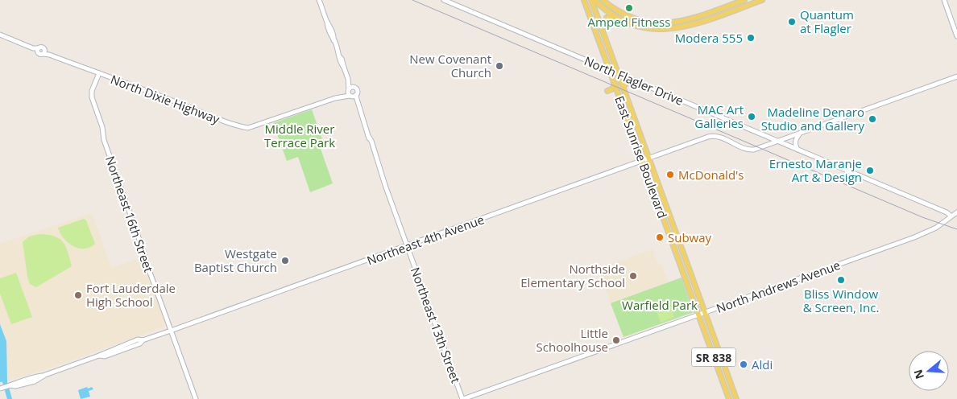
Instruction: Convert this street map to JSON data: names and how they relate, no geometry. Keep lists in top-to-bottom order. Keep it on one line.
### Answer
{"streets":{"main road":["East Sunrise Boulevard","SR 838"],"street":["North Flagler Drive","North Dixie Highway","Northeast 16th Street","Northeast 4th Avenue","North Andrews Avenue","Northeast 13th Street"]},"crossings":[["North Flagler Drive","East Sunrise Boulevard"],["North Flagler Drive","Northeast 4th Avenue"],["North Flagler Drive","North Andrews Avenue"],["North Dixie Highway","Northeast 16th Street"],["North Dixie Highway","Northeast 13th Street"],["East Sunrise Boulevard","Northeast 4th Avenue"],["East Sunrise Boulevard","North Andrews Avenue"],["East Sunrise Boulevard","SR 838"],["Northeast 16th Street","Northeast 4th Avenue"],["Northeast 4th Avenue","Northeast 13th Street"],["North Andrews Avenue","Northeast 13th Street"],["North Andrews Avenue","SR 838"]],"parks":["Middle River Terrace Park","Warfield Park"],"places":["Amped Fitness","Quantum at Flagler","Modera 555","New Covenant Church","MAC Art Galleries","Madeline Denaro Studio and Gallery","Ernesto Maranje Art & Design","McDonald's","Subway","Westgate Baptist Church","Northside Elementary School","Bliss Window & Screen, Inc.","Fort Lauderdale High School","Little Schoolhouse","Aldi"],"north":"left"}
